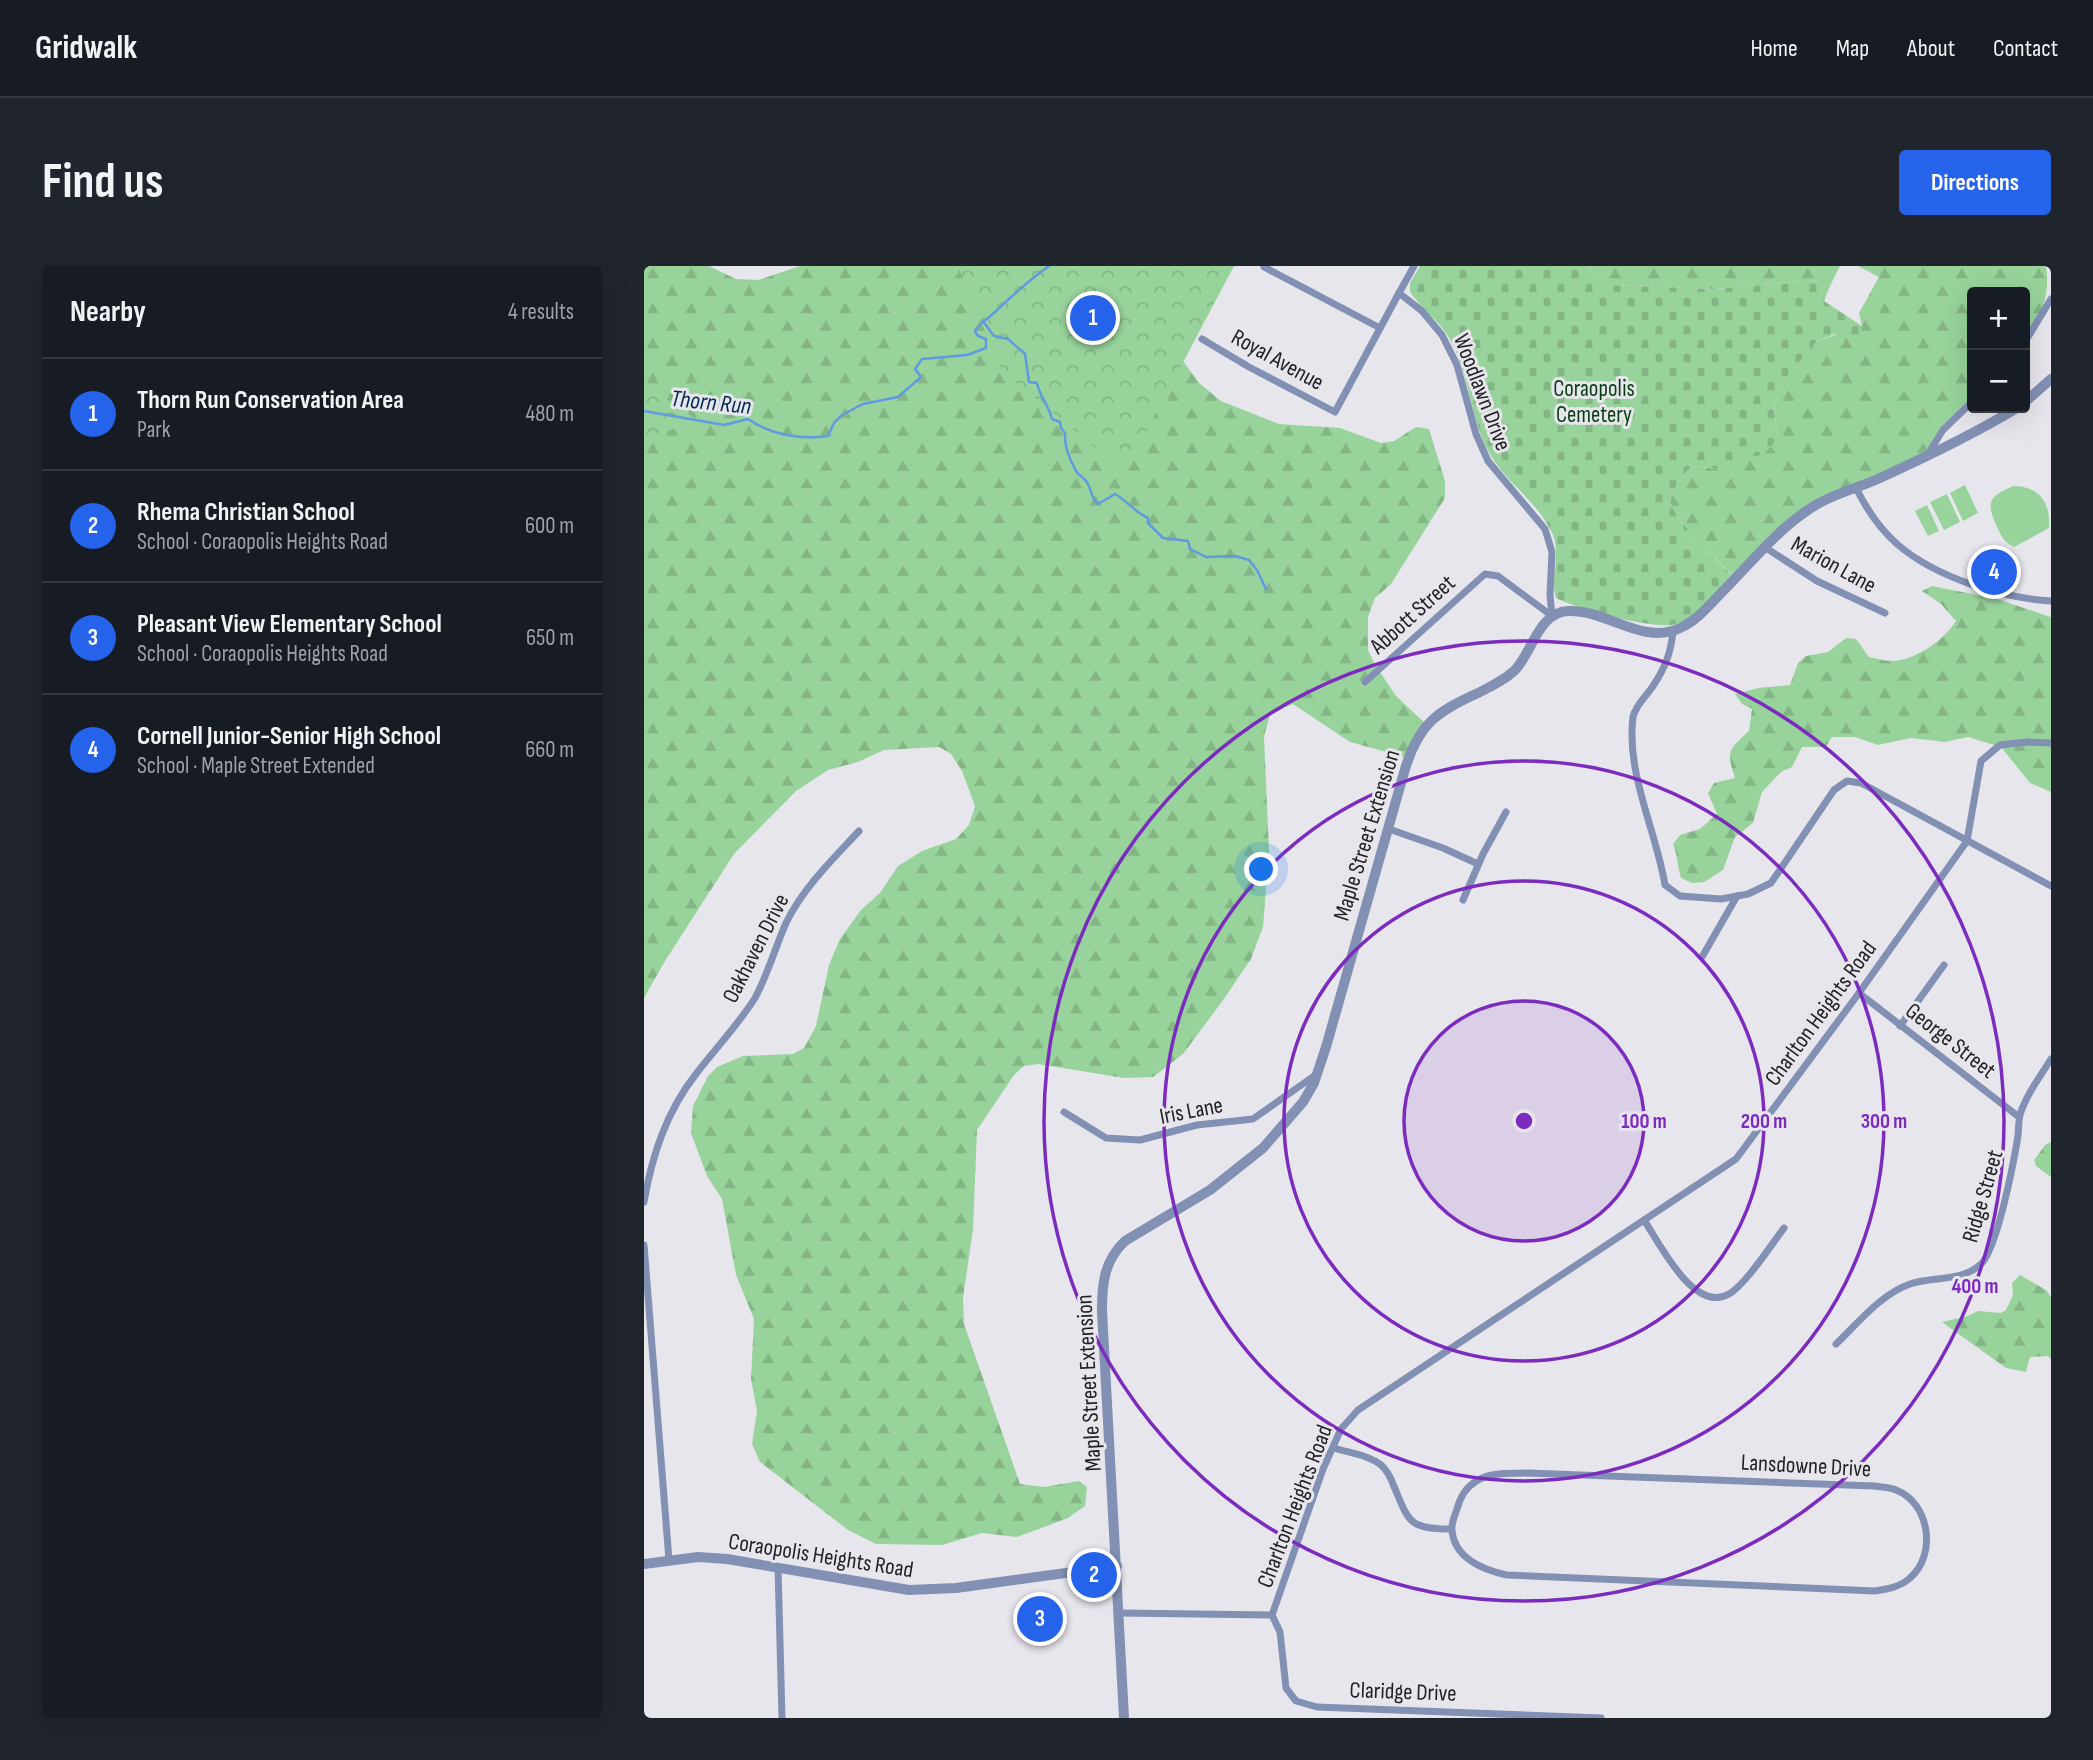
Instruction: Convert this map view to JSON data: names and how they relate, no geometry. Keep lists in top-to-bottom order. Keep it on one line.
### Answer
{"streets":{"street":["Royal Avenue","Woodlawn Drive","Marion Lane","Abbott Street","Maple Street Extension","Oakhaven Drive","Charlton Heights Road","George Street","Iris Lane","Ridge Street","Lansdowne Drive","Coraopolis Heights Road","Claridge Drive"]},"crossings":[["Woodlawn Drive","Abbott Street"],["Woodlawn Drive","Maple Street Extension"],["Abbott Street","Maple Street Extension"],["Maple Street Extension","Charlton Heights Road"],["Maple Street Extension","Iris Lane"],["Maple Street Extension","Coraopolis Heights Road"],["Charlton Heights Road","George Street"],["Charlton Heights Road","Claridge Drive"],["George Street","Ridge Street"]],"water":["Thorn Run"],"parks":["Coraopolis Cemetery"],"page":{"header":"Gridwalk","nav":["Home","Map","About","Contact"],"buttons":"Directions","title":"Find us","heading":["Nearby","4 results"],"map_buttons":["+","−"],"pins":["1","4","2","3"],"list":[{"mark":"1","name":"Thorn Run Conservation Area","note":"Park","value":"480 m"},{"mark":"2","name":"Rhema Christian School","note":"School · Coraopolis Heights Road","value":"600 m"},{"mark":"3","name":"Pleasant View Elementary School","note":"School · Coraopolis Heights Road","value":"650 m"},{"mark":"4","name":"Cornell Junior-Senior High School","note":"School · Maple Street Extended","value":"660 m"}]},"rings":["100 m","200 m","300 m","400 m"]}
